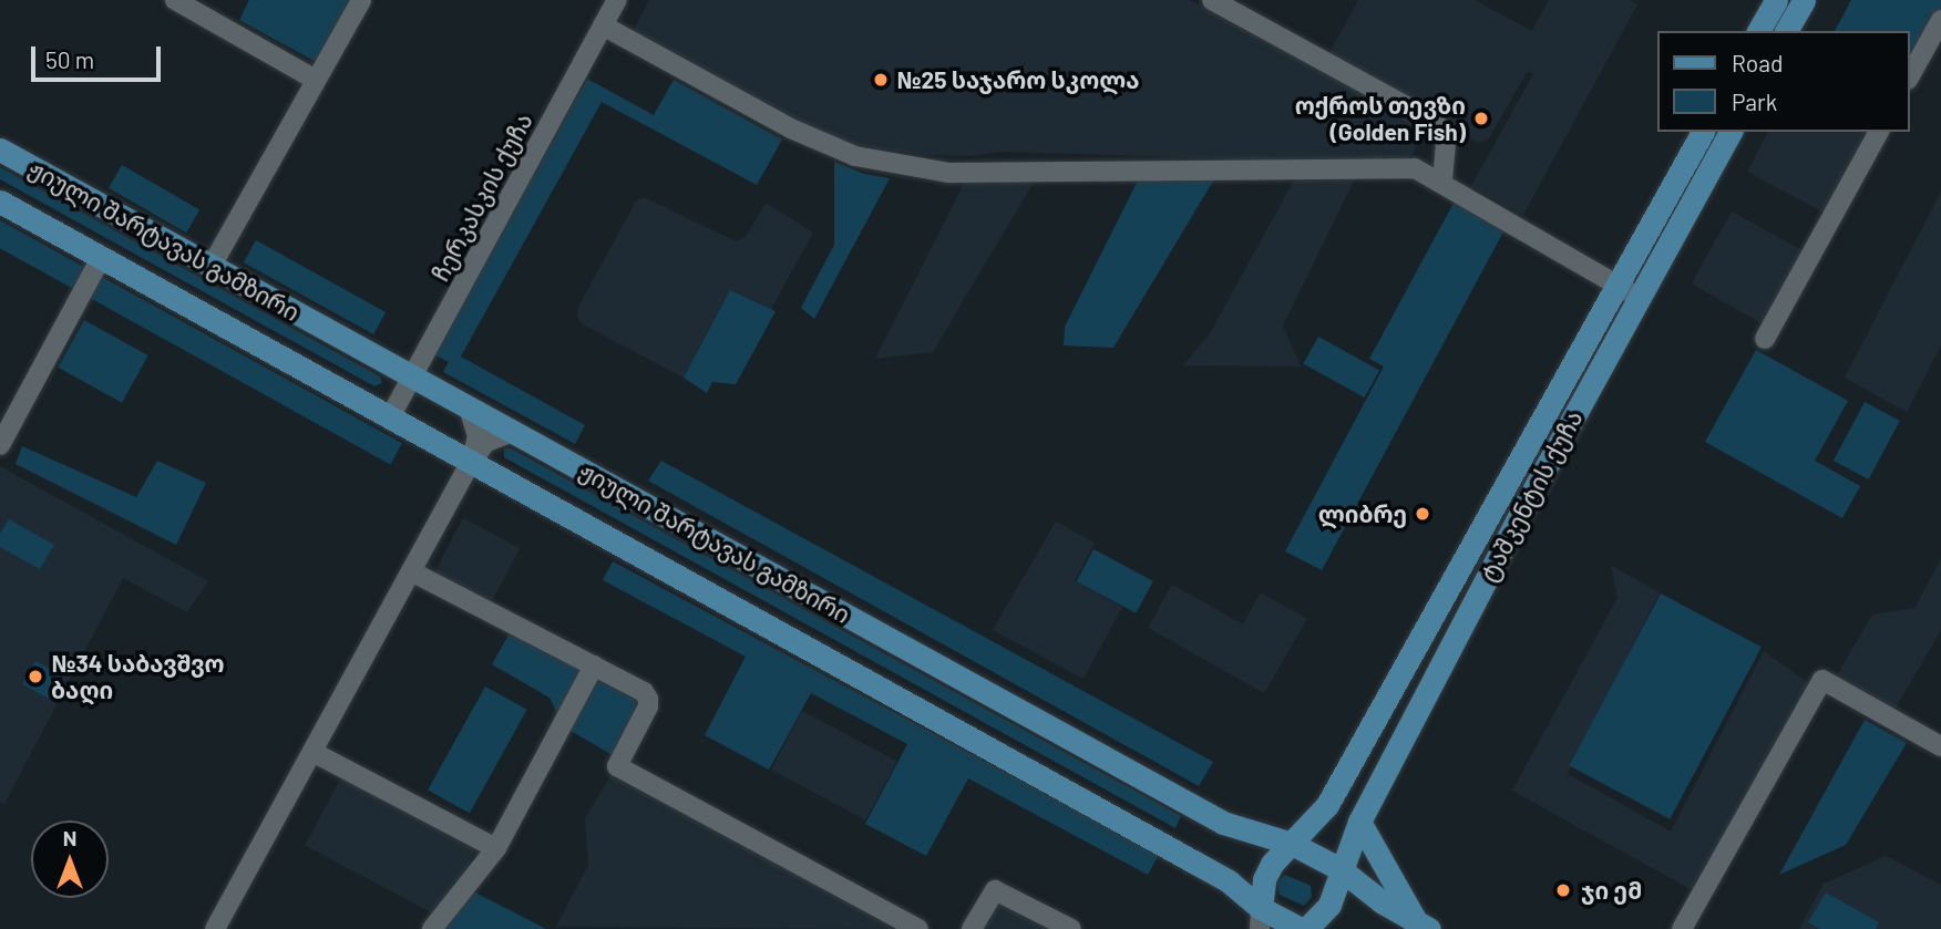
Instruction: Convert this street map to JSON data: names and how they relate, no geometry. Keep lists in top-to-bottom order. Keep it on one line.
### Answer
{"streets":{"main road":["ჟიული შარტავას გამზირი","ტაშკენტის ქუჩა"],"street":["ჩერკასკის ქუჩა"]},"crossings":[["ჩერკასკის ქუჩა","ჟიული შარტავას გამზირი"],["ჟიული შარტავას გამზირი","ტაშკენტის ქუჩა"]],"places":["№25 საჯარო სკოლა","ოქროს თევზი (Golden Fish)","ლიბრე","№34 საბავშვო ბაღი","ჯი ემ"],"legend":["Road","Park"],"scale_bar":"50 m","north":"top"}
